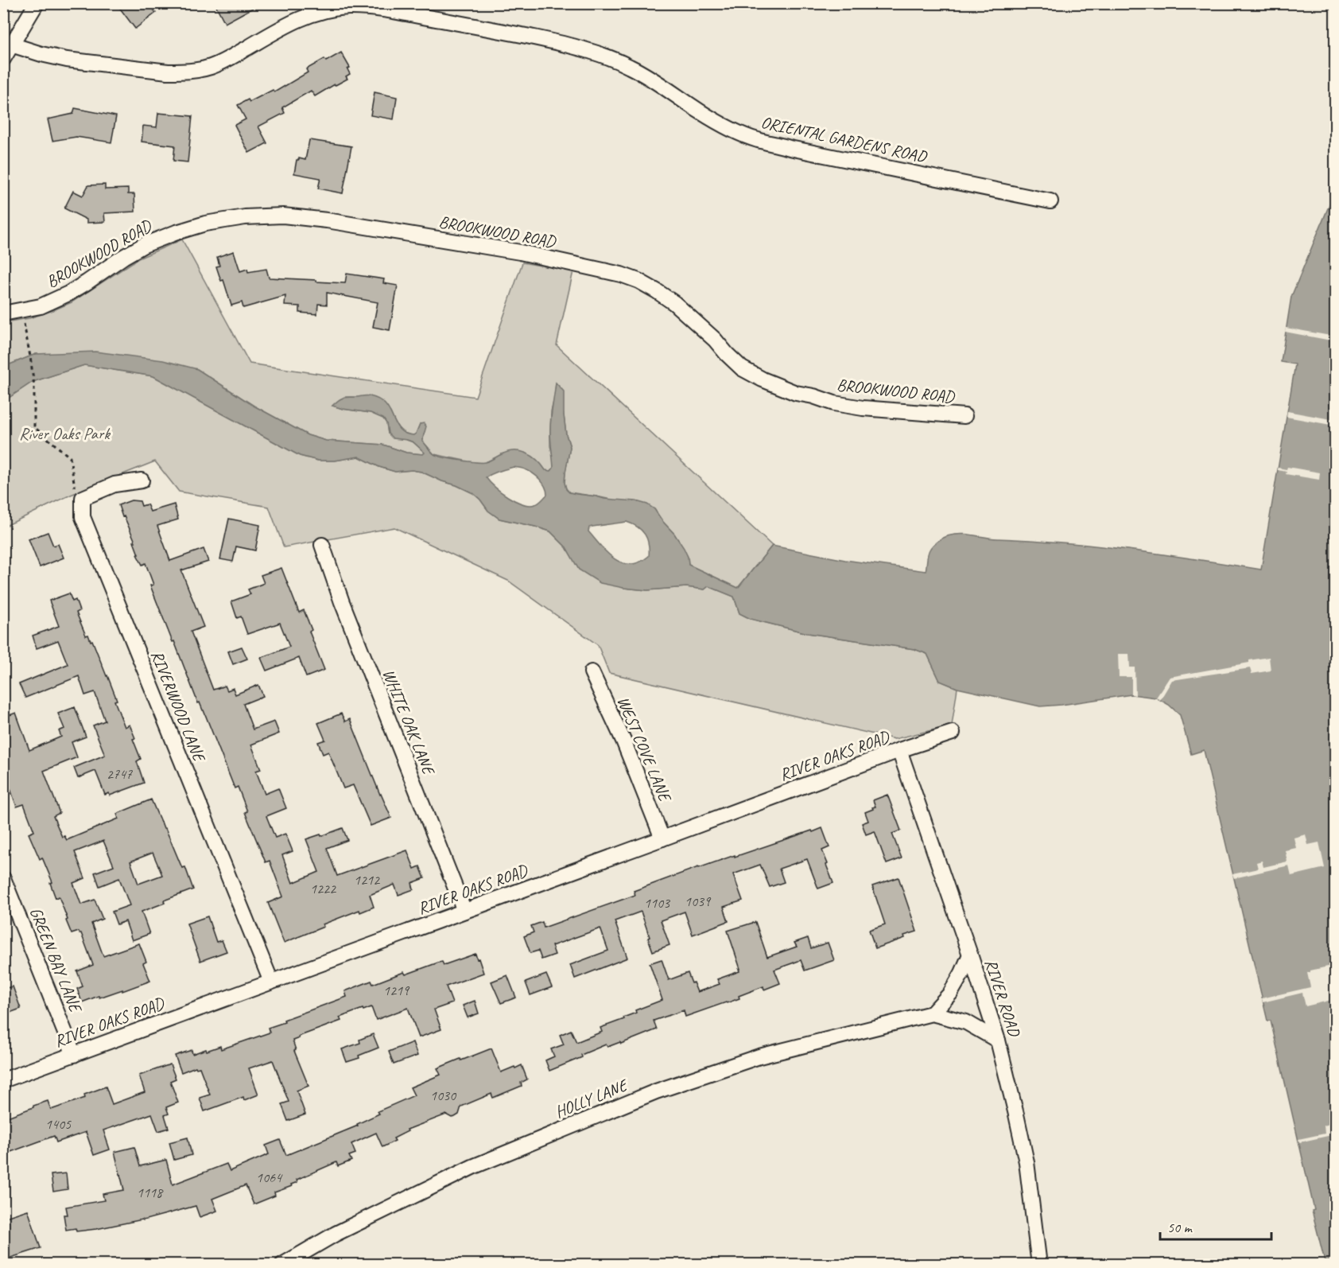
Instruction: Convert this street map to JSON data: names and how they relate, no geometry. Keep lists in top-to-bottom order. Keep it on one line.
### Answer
{"streets":{"street":["ORIENTAL GARDENS ROAD","BROOKWOOD ROAD","RIVERWOOD LANE","WHITE OAK LANE","WEST COVE LANE","RIVER OAKS ROAD","GREEN BAY LANE","RIVER ROAD","HOLLY LANE"]},"crossings":[["RIVERWOOD LANE","RIVER OAKS ROAD"],["WHITE OAK LANE","RIVER OAKS ROAD"],["WEST COVE LANE","RIVER OAKS ROAD"],["RIVER OAKS ROAD","GREEN BAY LANE"],["RIVER OAKS ROAD","RIVER ROAD"],["RIVER ROAD","HOLLY LANE"]],"parks":["River Oaks Park"],"house_numbers":["2747","1212","1222","1039","1103","1219","1030","1405","1064","1118"],"scale_bar":"50 m"}
